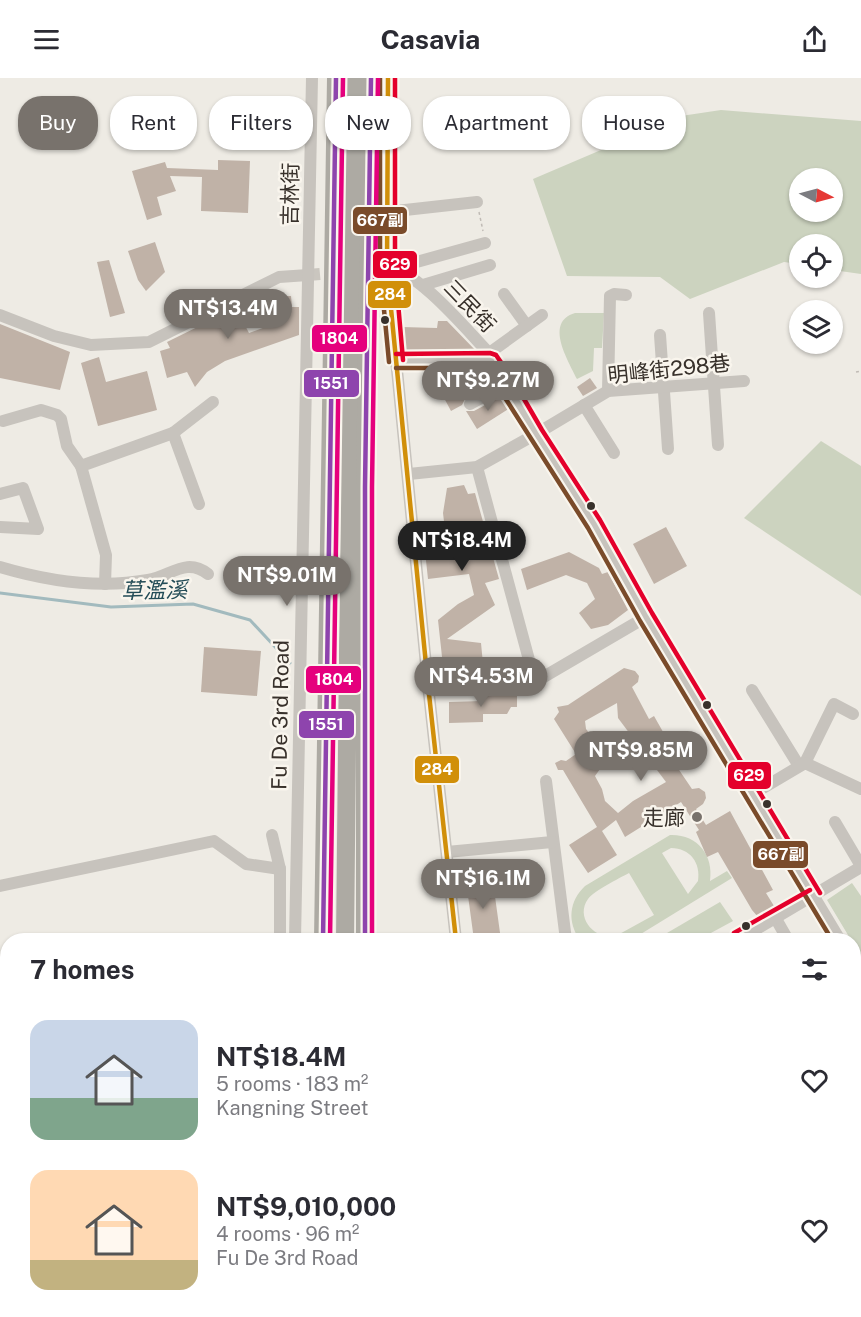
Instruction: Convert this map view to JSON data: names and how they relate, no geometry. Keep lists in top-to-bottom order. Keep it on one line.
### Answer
{"streets":{"street":["吉林街","三民街","明峰街298巷","Fu De 3rd Road"]},"crossings":[["吉林街","Fu De 3rd Road"],["三民街","明峰街298巷"]],"water":["草濫溪"],"places":["走廊"],"lines":["transit line 284","transit line 667副","transit line 629","transit line 1551","transit line 1804"],"north":"right","page":{"header":"Casavia","chip":["Buy","Rent","Filters","New","Apartment","House"],"price":["NT$13.4M","NT$9.27M","NT$18.4M","NT$9.01M","NT$4.53M","NT$9.85M","NT$16.1M"],"heading":"7 homes","list":[{"name":"NT$18.4M","note":"5 rooms · 183 m² · Kangning Street"},{"name":"NT$9,010,000","note":"4 rooms · 96 m² · Fu De 3rd Road"}]}}
